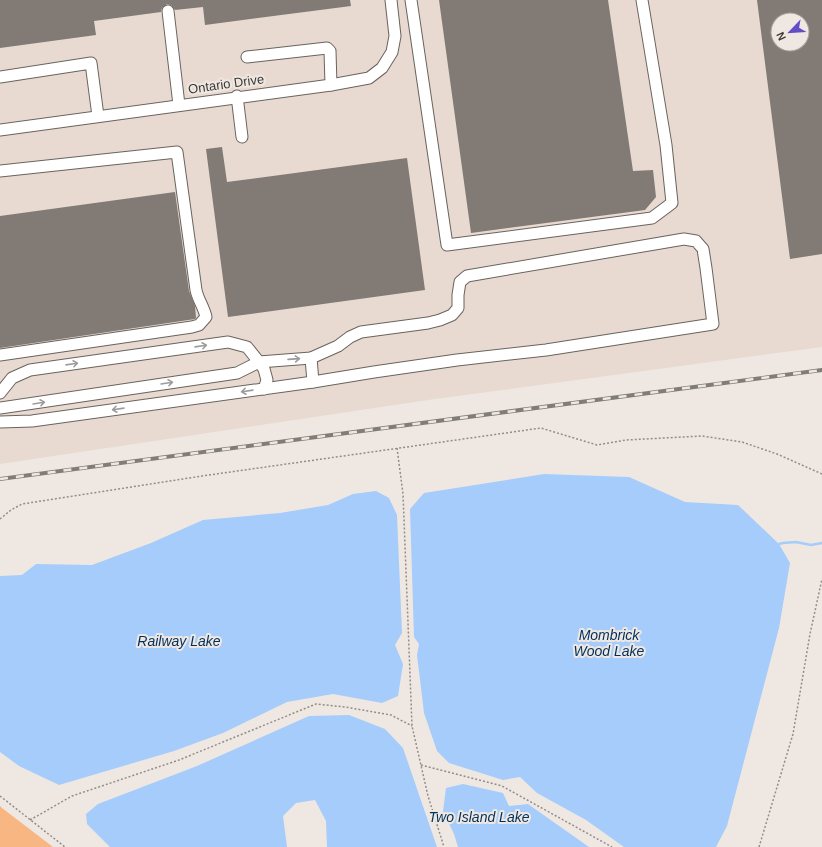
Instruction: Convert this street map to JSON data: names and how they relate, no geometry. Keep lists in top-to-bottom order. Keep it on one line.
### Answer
{"streets":{"street":["Ontario Drive"]},"water":["Mombrick Wood Lake","Railway Lake","Two Island Lake"],"north":"bottom left"}
